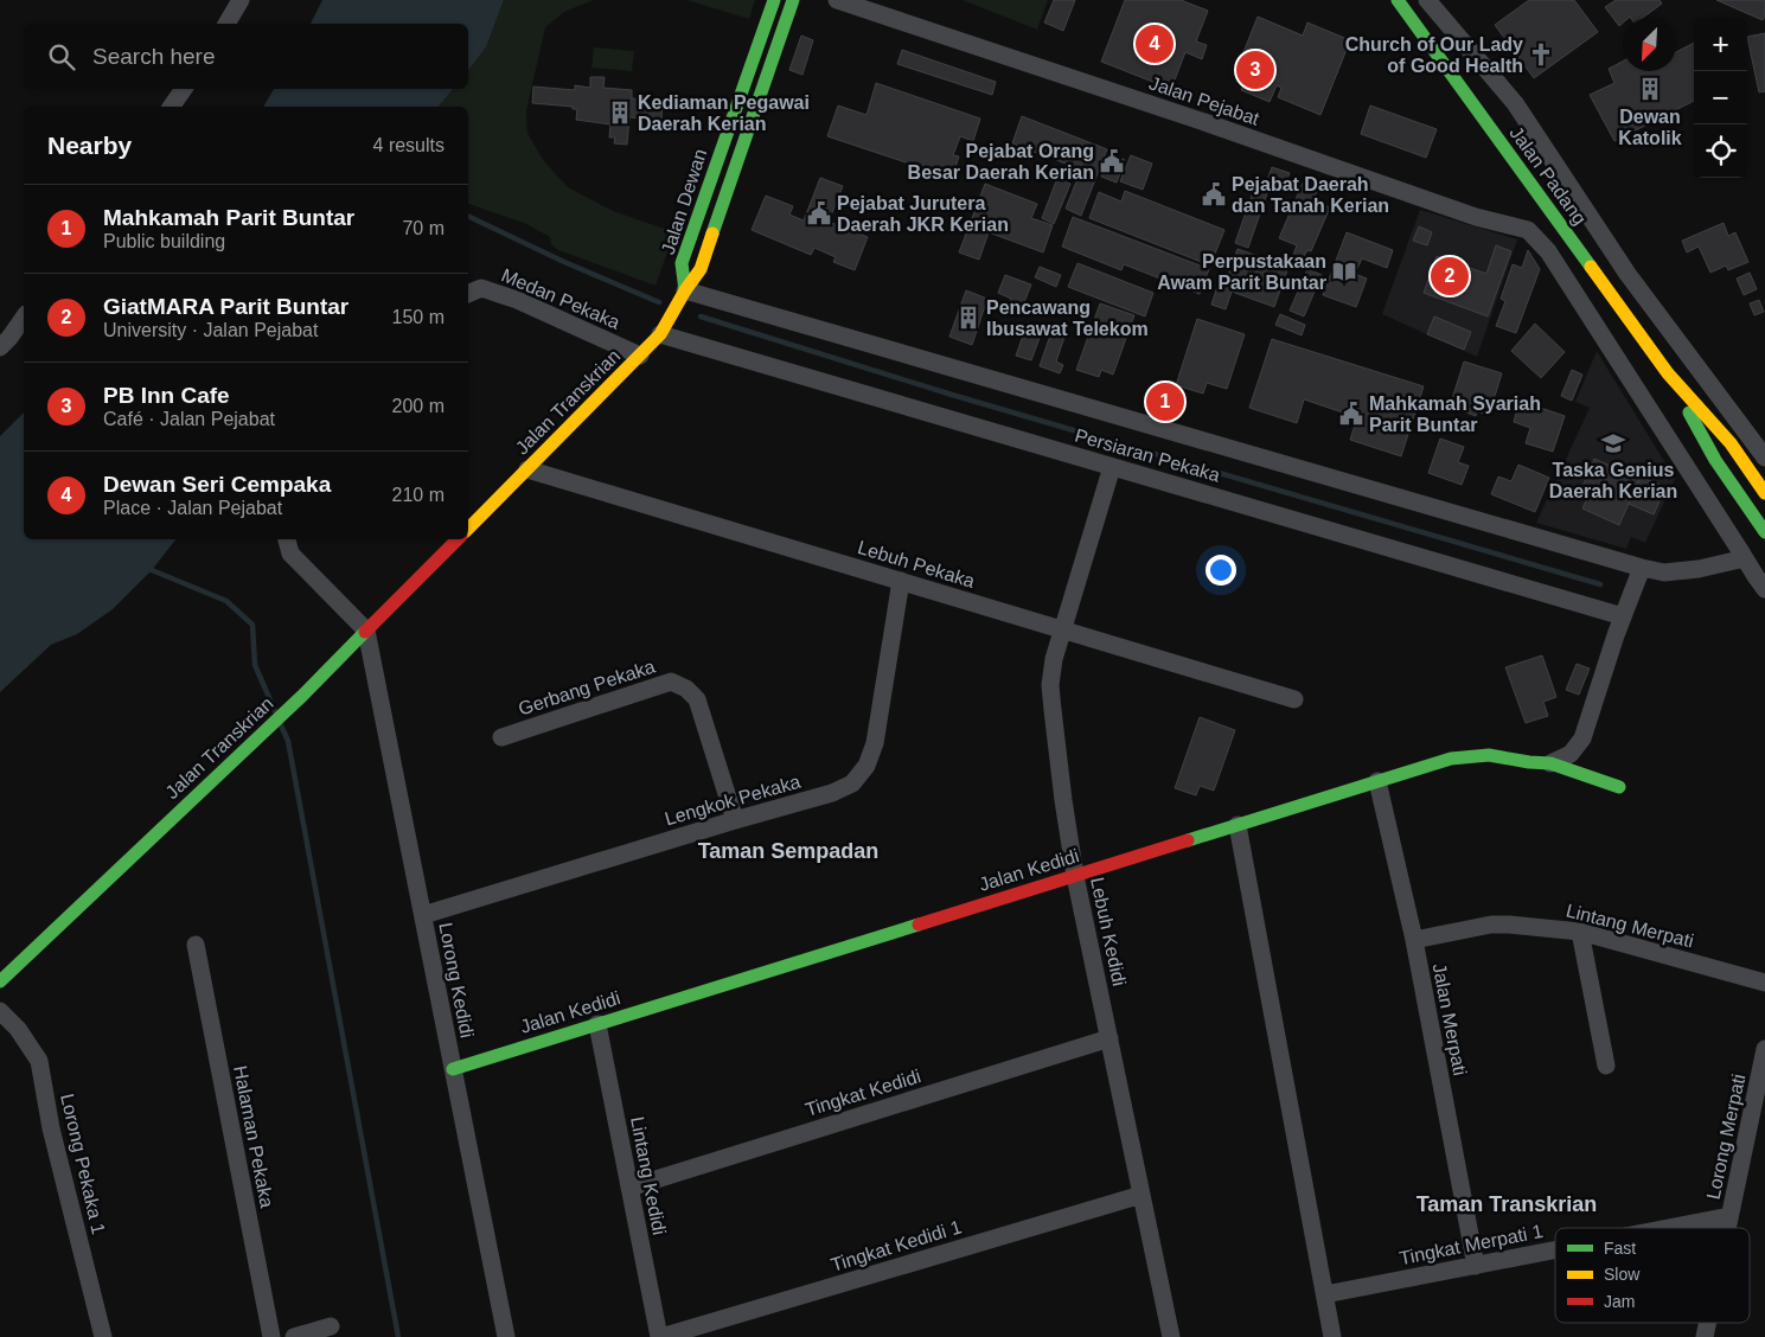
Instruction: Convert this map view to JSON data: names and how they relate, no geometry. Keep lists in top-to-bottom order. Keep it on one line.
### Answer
{"streets":{"street":["Jalan Pejabat","Jalan Padang","Jalan Dewan","Medan Pekaka","Jalan Transkrian","Persiaran Pekaka","Lebuh Pekaka","Gerbang Pekaka","Lengkok Pekaka","Jalan Kedidi","Lintang Merpati","Lebuh Kedidi","Lorong Kedidi","Jalan Merpati","Tingkat Kedidi","Halaman Pekaka","Lorong Merpati","Lorong Pekaka 1","Lintang Kedidi","Tingkat Merpati 1","Tingkat Kedidi 1"]},"crossings":[["Jalan Dewan","Jalan Transkrian"],["Medan Pekaka","Jalan Transkrian"],["Jalan Transkrian","Persiaran Pekaka"],["Jalan Transkrian","Lebuh Pekaka"],["Jalan Transkrian","Lorong Kedidi"],["Persiaran Pekaka","Lebuh Kedidi"],["Lebuh Pekaka","Lengkok Pekaka"],["Lebuh Pekaka","Lebuh Kedidi"],["Gerbang Pekaka","Lengkok Pekaka"],["Lengkok Pekaka","Lorong Kedidi"],["Jalan Kedidi","Lebuh Kedidi"],["Jalan Kedidi","Lorong Kedidi"],["Jalan Kedidi","Jalan Merpati"],["Jalan Kedidi","Lintang Kedidi"],["Lintang Merpati","Jalan Merpati"],["Lebuh Kedidi","Tingkat Kedidi"],["Lebuh Kedidi","Tingkat Kedidi 1"],["Jalan Merpati","Tingkat Merpati 1"],["Tingkat Kedidi","Lintang Kedidi"],["Lorong Merpati","Tingkat Merpati 1"],["Lintang Kedidi","Tingkat Kedidi 1"]],"districts":["Taman Sempadan","Taman Transkrian"],"places":{"church":["Church of Our Lady of Good Health"],"building":["Dewan Katolik","Kediaman Pegawai Daerah Kerian","Pencawang Ibusawat Telekom"],"public building":["Pejabat Orang Besar Daerah Kerian","Pejabat Daerah dan Tanah Kerian","Pejabat Jurutera Daerah JKR Kerian","Mahkamah Syariah Parit Buntar"],"library":["Perpustakaan Awam Parit Buntar"],"school or university":["Taska Genius Daerah Kerian"]},"legend":["Fast","Slow","Jam"],"north":"bottom left","page":{"map_buttons":["+","−"],"pins":["4","3","2","1"],"search":"Search here","heading":["Nearby","4 results"],"list":[{"mark":"1","name":"Mahkamah Parit Buntar","note":"Public building","value":"70 m"},{"mark":"2","name":"GiatMARA Parit Buntar","note":"University · Jalan Pejabat","value":"150 m"},{"mark":"3","name":"PB Inn Cafe","note":"Café · Jalan Pejabat","value":"200 m"},{"mark":"4","name":"Dewan Seri Cempaka","note":"Place · Jalan Pejabat","value":"210 m"}]}}
